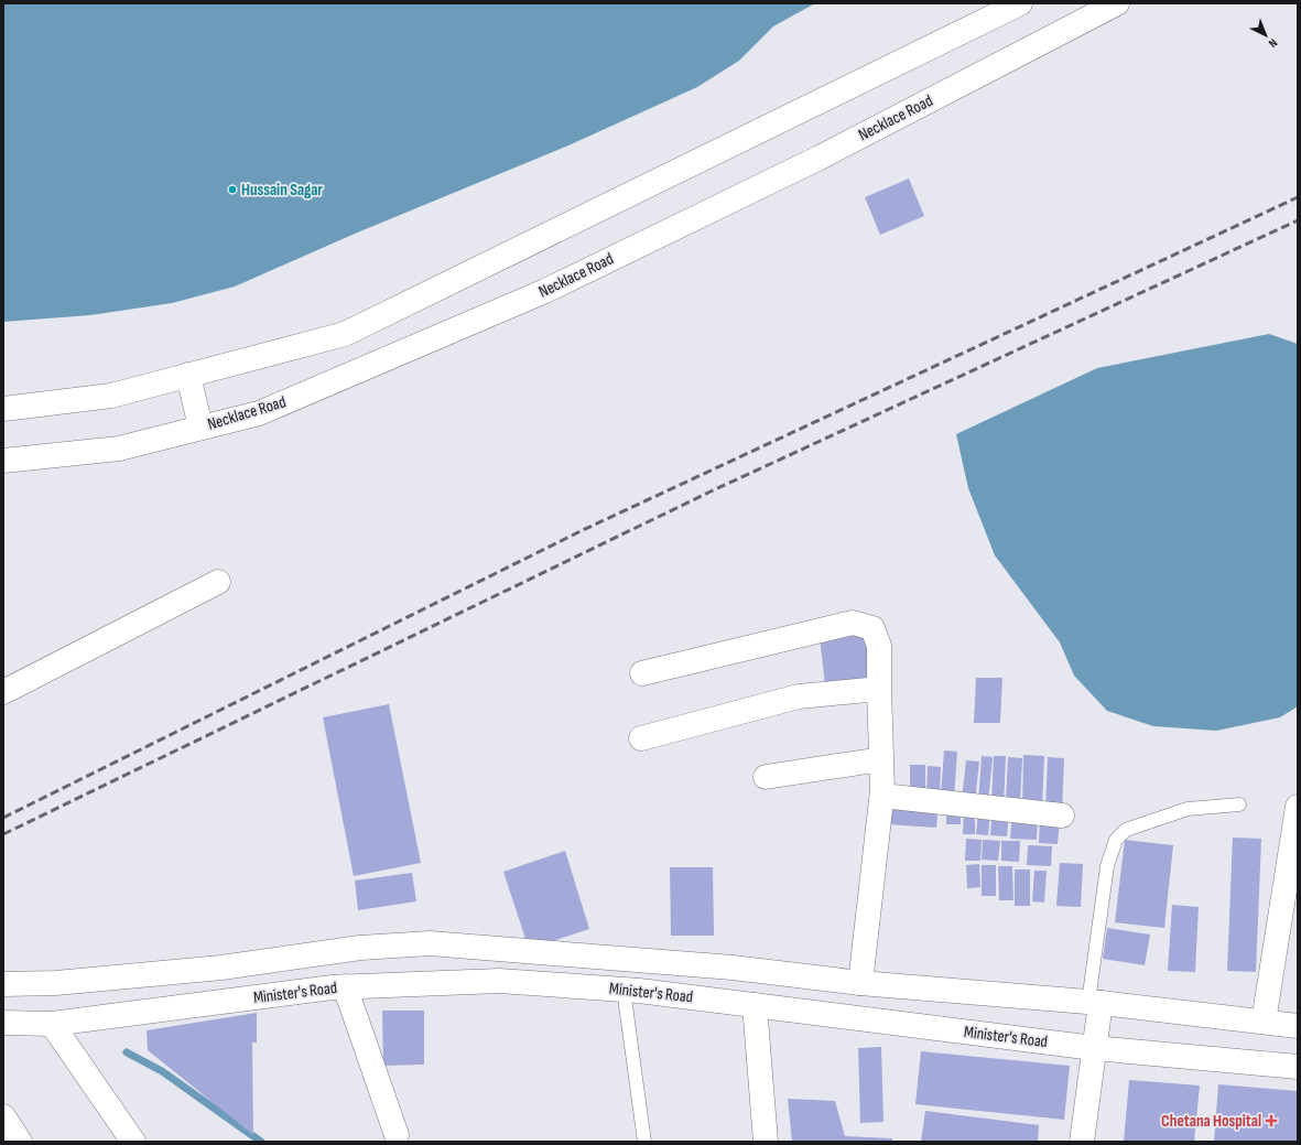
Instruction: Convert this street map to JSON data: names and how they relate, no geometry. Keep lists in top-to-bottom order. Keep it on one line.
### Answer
{"streets":{"main road":["Necklace Road","Minister's Road"]},"places":{"other":["Hussain Sagar"],"health":["Chetana Hospital"]},"north":"bottom right"}
